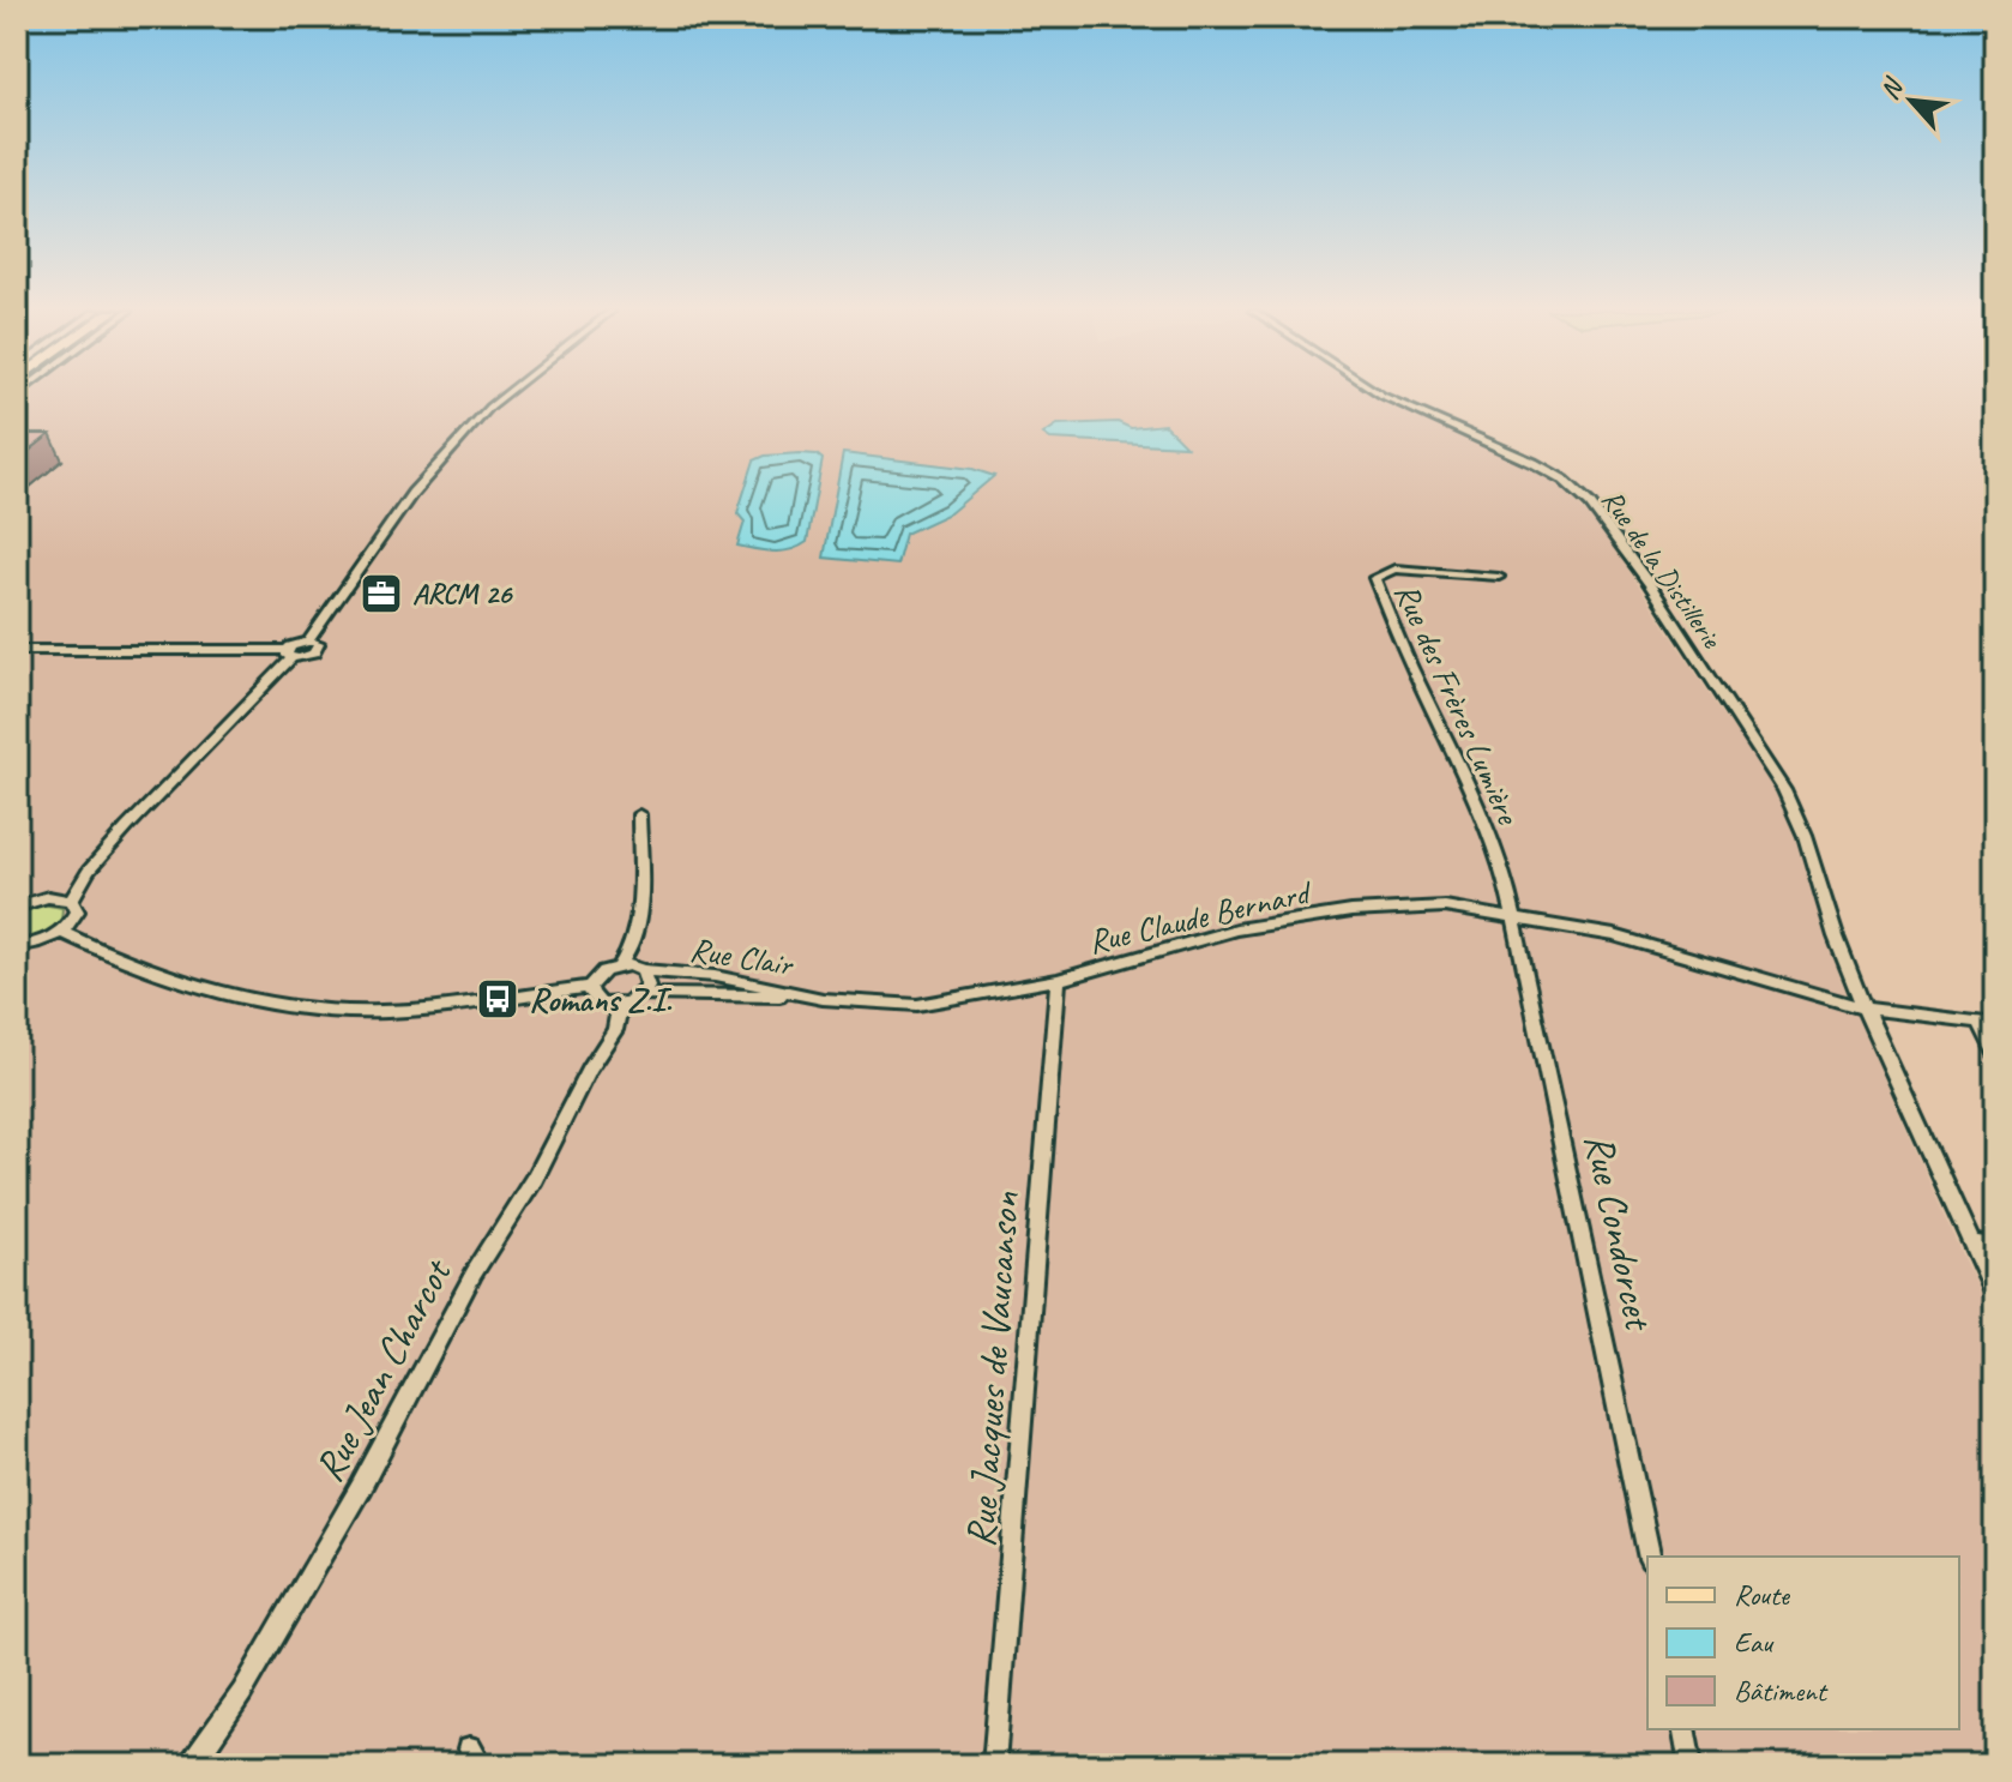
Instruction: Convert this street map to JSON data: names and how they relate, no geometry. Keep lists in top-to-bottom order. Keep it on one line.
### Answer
{"streets":{"street":["Rue de la Distillerie","Rue des Frères Lumière","Rue Claude Bernard","Rue Clair","Rue Condorcet","Rue Jacques de Vaucanson","Rue Jean Charcot"]},"crossings":[["Rue de la Distillerie","Rue Claude Bernard"],["Rue des Frères Lumière","Rue Claude Bernard"],["Rue des Frères Lumière","Rue Condorcet"],["Rue Claude Bernard","Rue Clair"],["Rue Claude Bernard","Rue Condorcet"],["Rue Claude Bernard","Rue Jacques de Vaucanson"],["Rue Clair","Rue Jean Charcot"]],"places":{"office":["ARCM 26"],"bus stop":["Romans Z.I."]},"legend":["Route","Eau","Bâtiment"],"north":"top left"}
